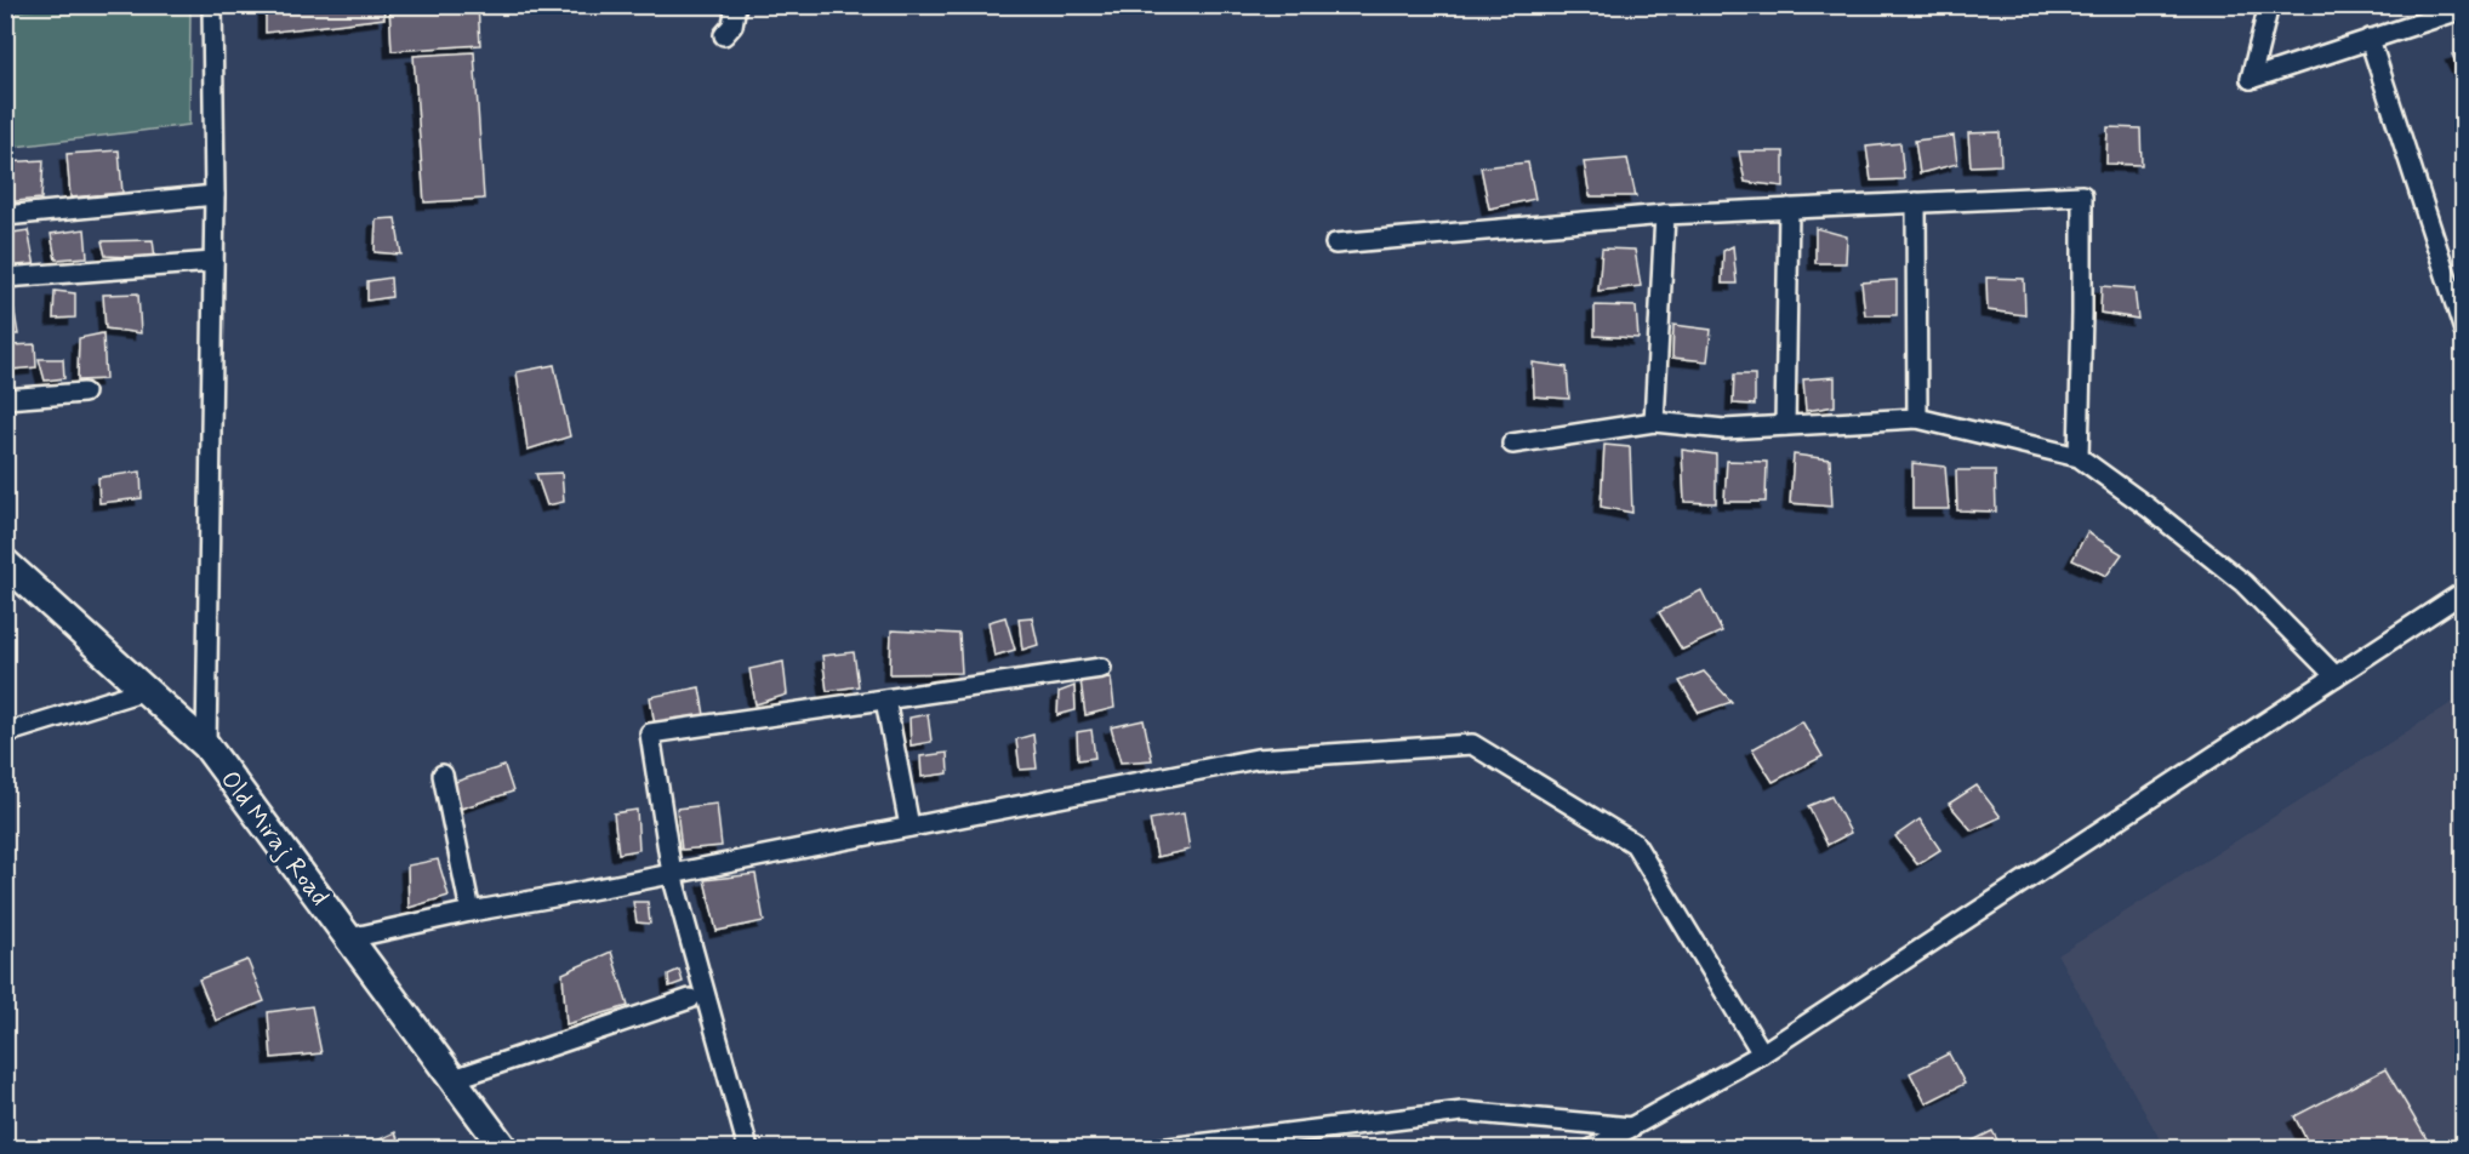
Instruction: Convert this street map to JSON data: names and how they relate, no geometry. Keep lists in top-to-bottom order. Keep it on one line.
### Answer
{"streets":{"main road":["Old Miraj Road"]}}
